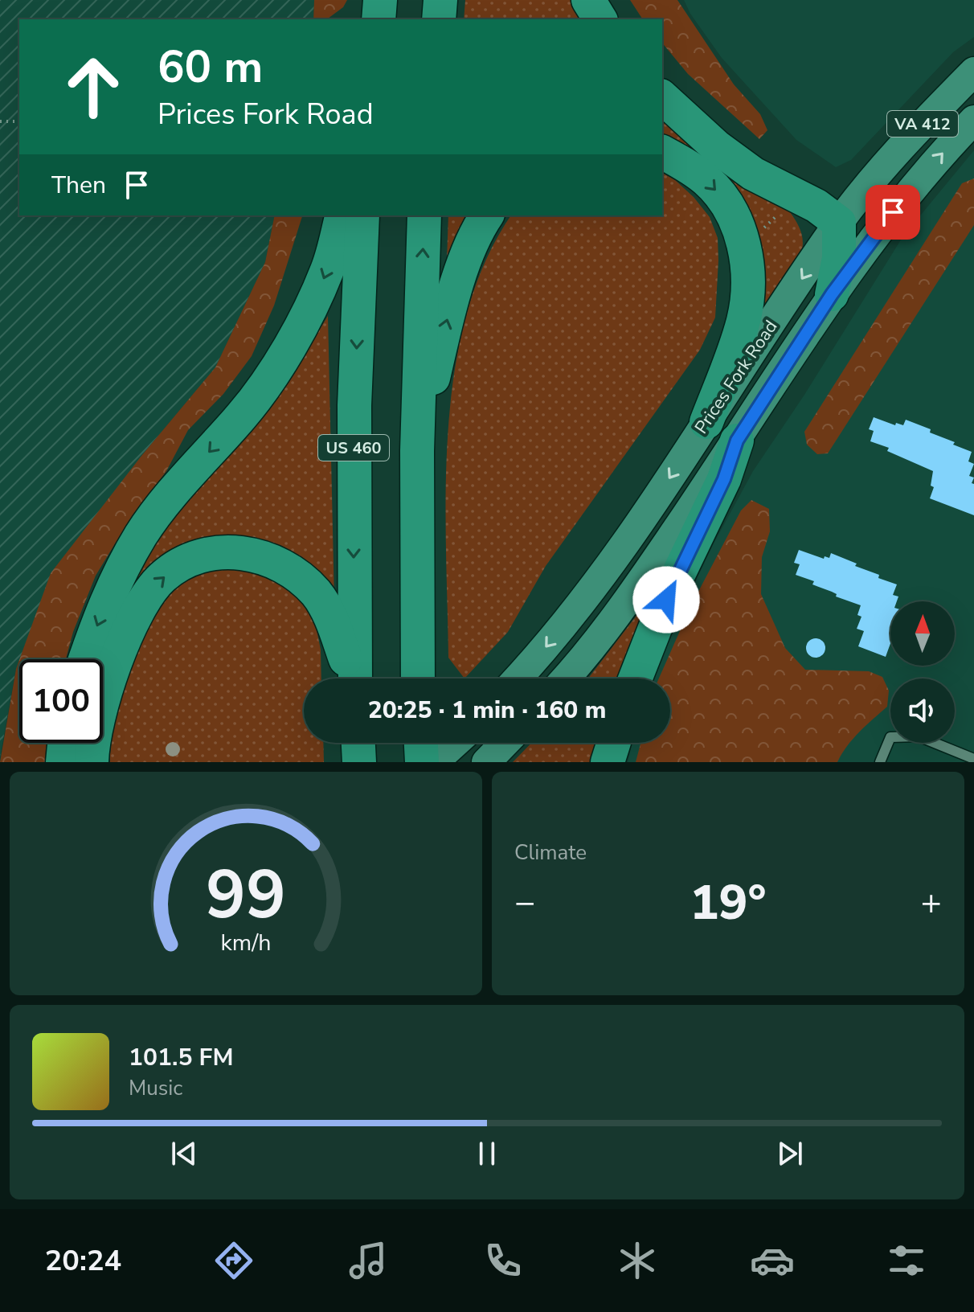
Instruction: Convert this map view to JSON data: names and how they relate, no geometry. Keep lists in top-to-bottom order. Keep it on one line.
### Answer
{"streets":{"highway":["US 460"],"main road":["VA 412","Prices Fork Road"]},"north":"top","page":{"turn":["60 m","Prices Fork Road"],"then":"Then","limit":"100","trip":"20:25 · 1 min · 160 m","tile":"Climate","heat":["−","19°","+"],"song":["101.5 FM","Music"],"tabs":"20:24","gauge":["99","km/h"]}}
